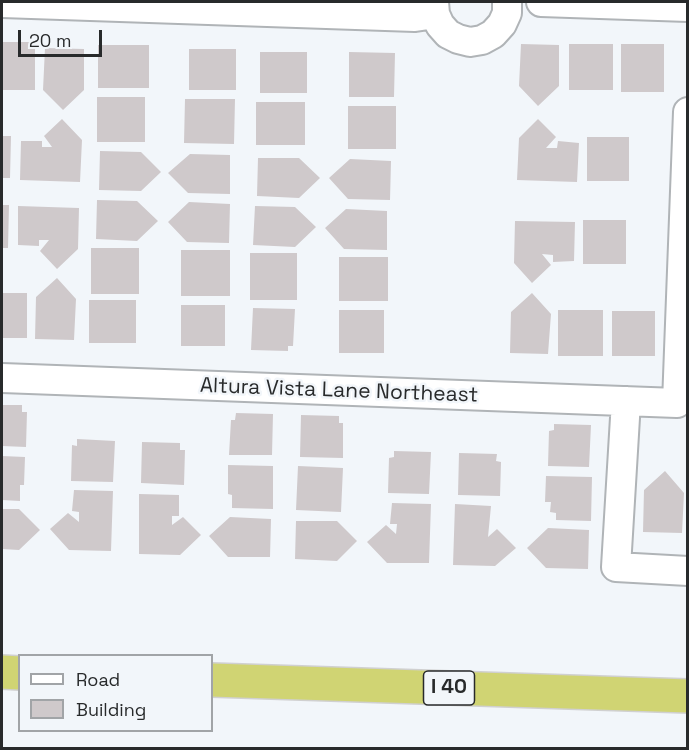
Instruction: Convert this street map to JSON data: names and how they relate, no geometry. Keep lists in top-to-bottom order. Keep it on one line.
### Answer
{"streets":{"highway":["I 40"],"street":["Altura Vista Lane Northeast"]},"legend":["Road","Building"],"scale_bar":"20 m"}
